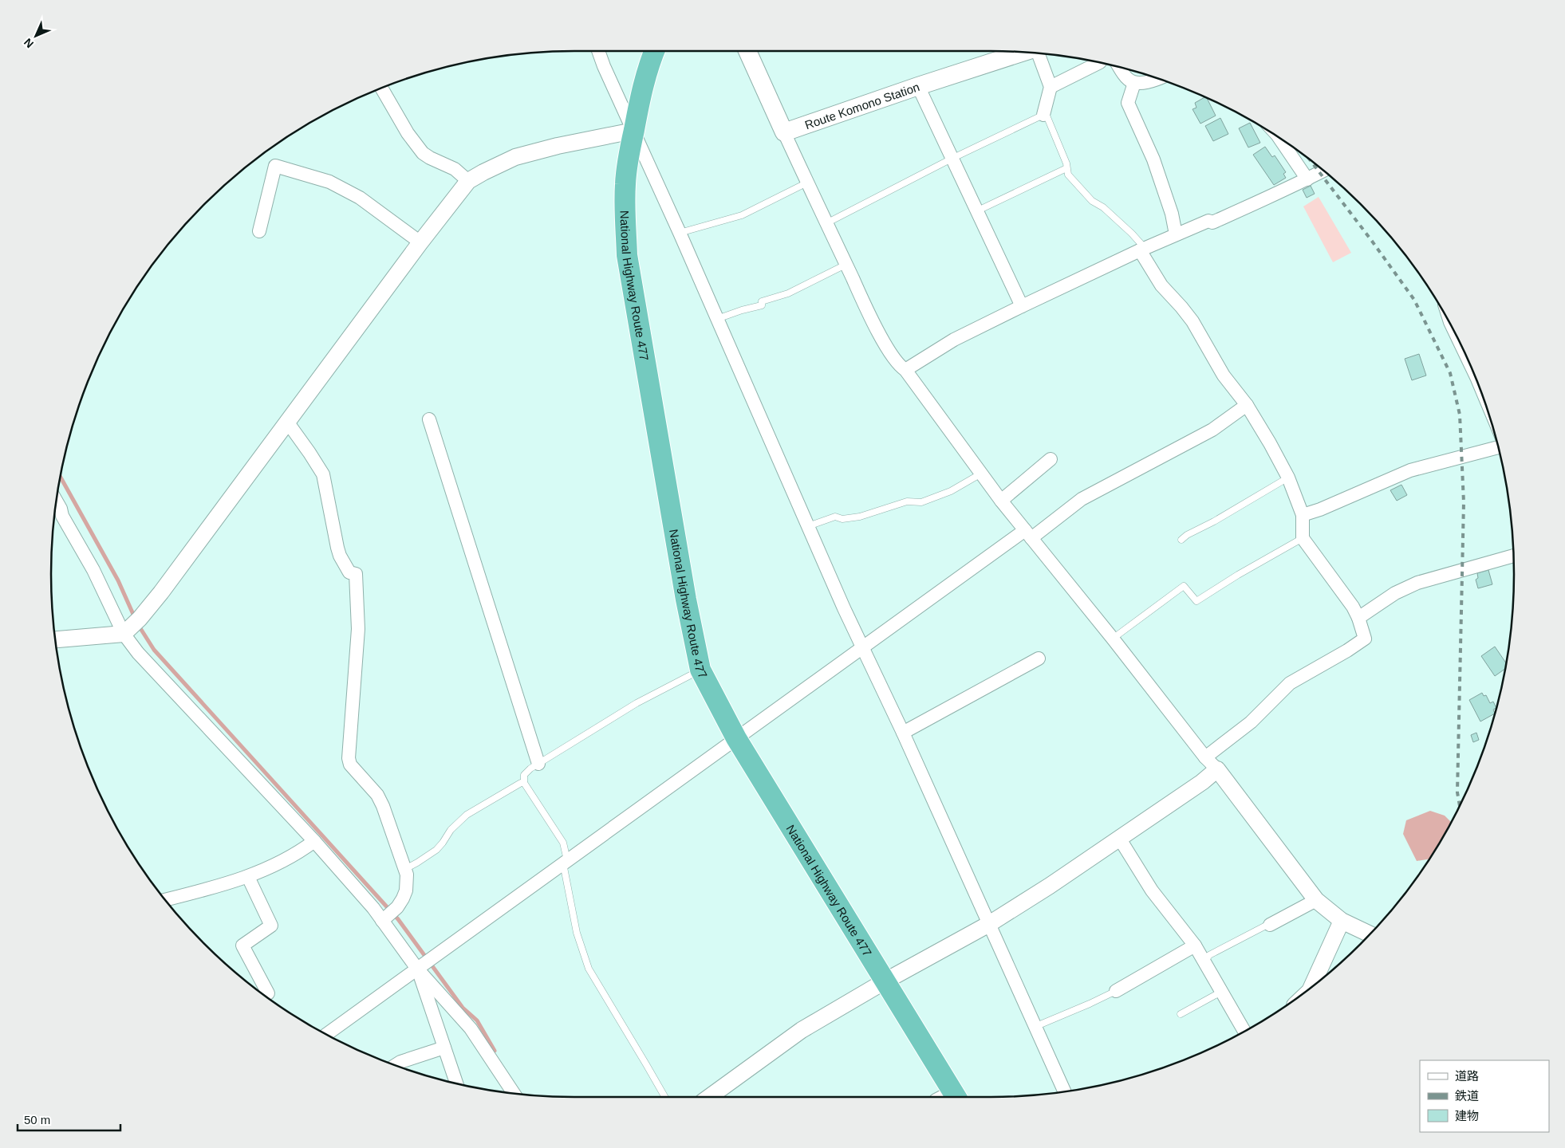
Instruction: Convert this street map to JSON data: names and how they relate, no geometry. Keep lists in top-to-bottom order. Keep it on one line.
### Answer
{"streets":{"highway":["National Highway Route 477"],"main road":["Route Komono Station"]},"legend":["道路","鉄道","建物"],"scale_bar":"50 m","north":"bottom left"}
